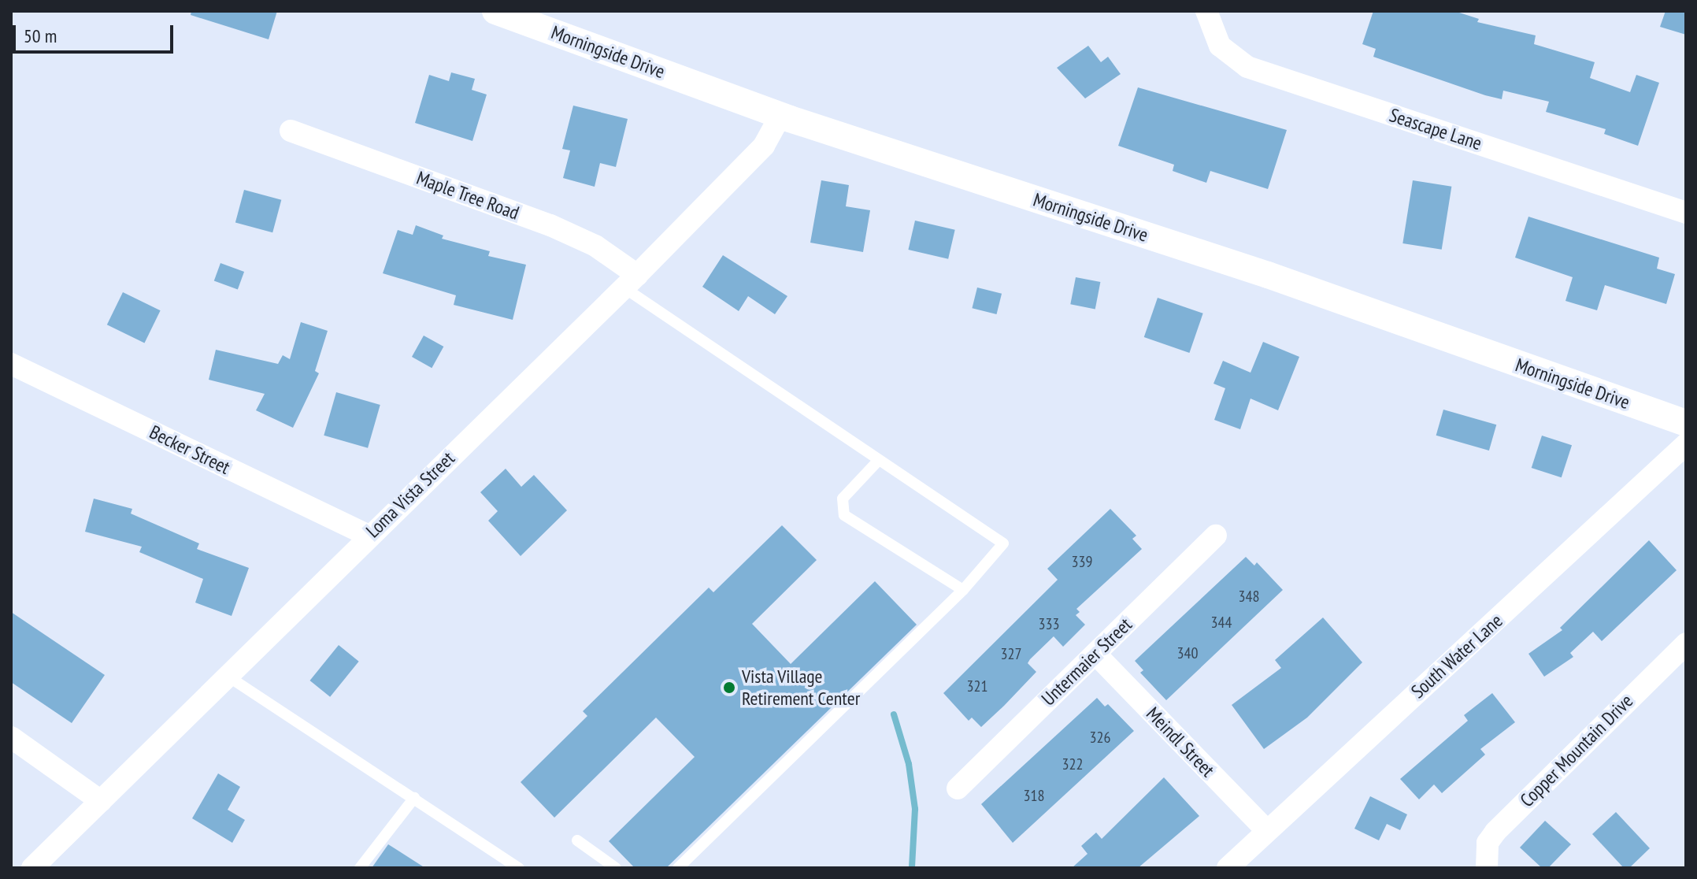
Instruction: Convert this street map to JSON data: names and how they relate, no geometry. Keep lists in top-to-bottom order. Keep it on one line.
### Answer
{"streets":{"street":["Morningside Drive","Seascape Lane","Maple Tree Road","Becker Street","Loma Vista Street","South Water Lane","Untermaier Street","Meindl Street","Copper Mountain Drive"]},"crossings":[["Morningside Drive","Loma Vista Street"],["Maple Tree Road","Loma Vista Street"],["Becker Street","Loma Vista Street"],["South Water Lane","Meindl Street"],["Untermaier Street","Meindl Street"]],"places":["Vista Village Retirement Center"],"house_numbers":["339","348","344","333","340","327","321","326","322","318"],"scale_bar":"50 m"}
